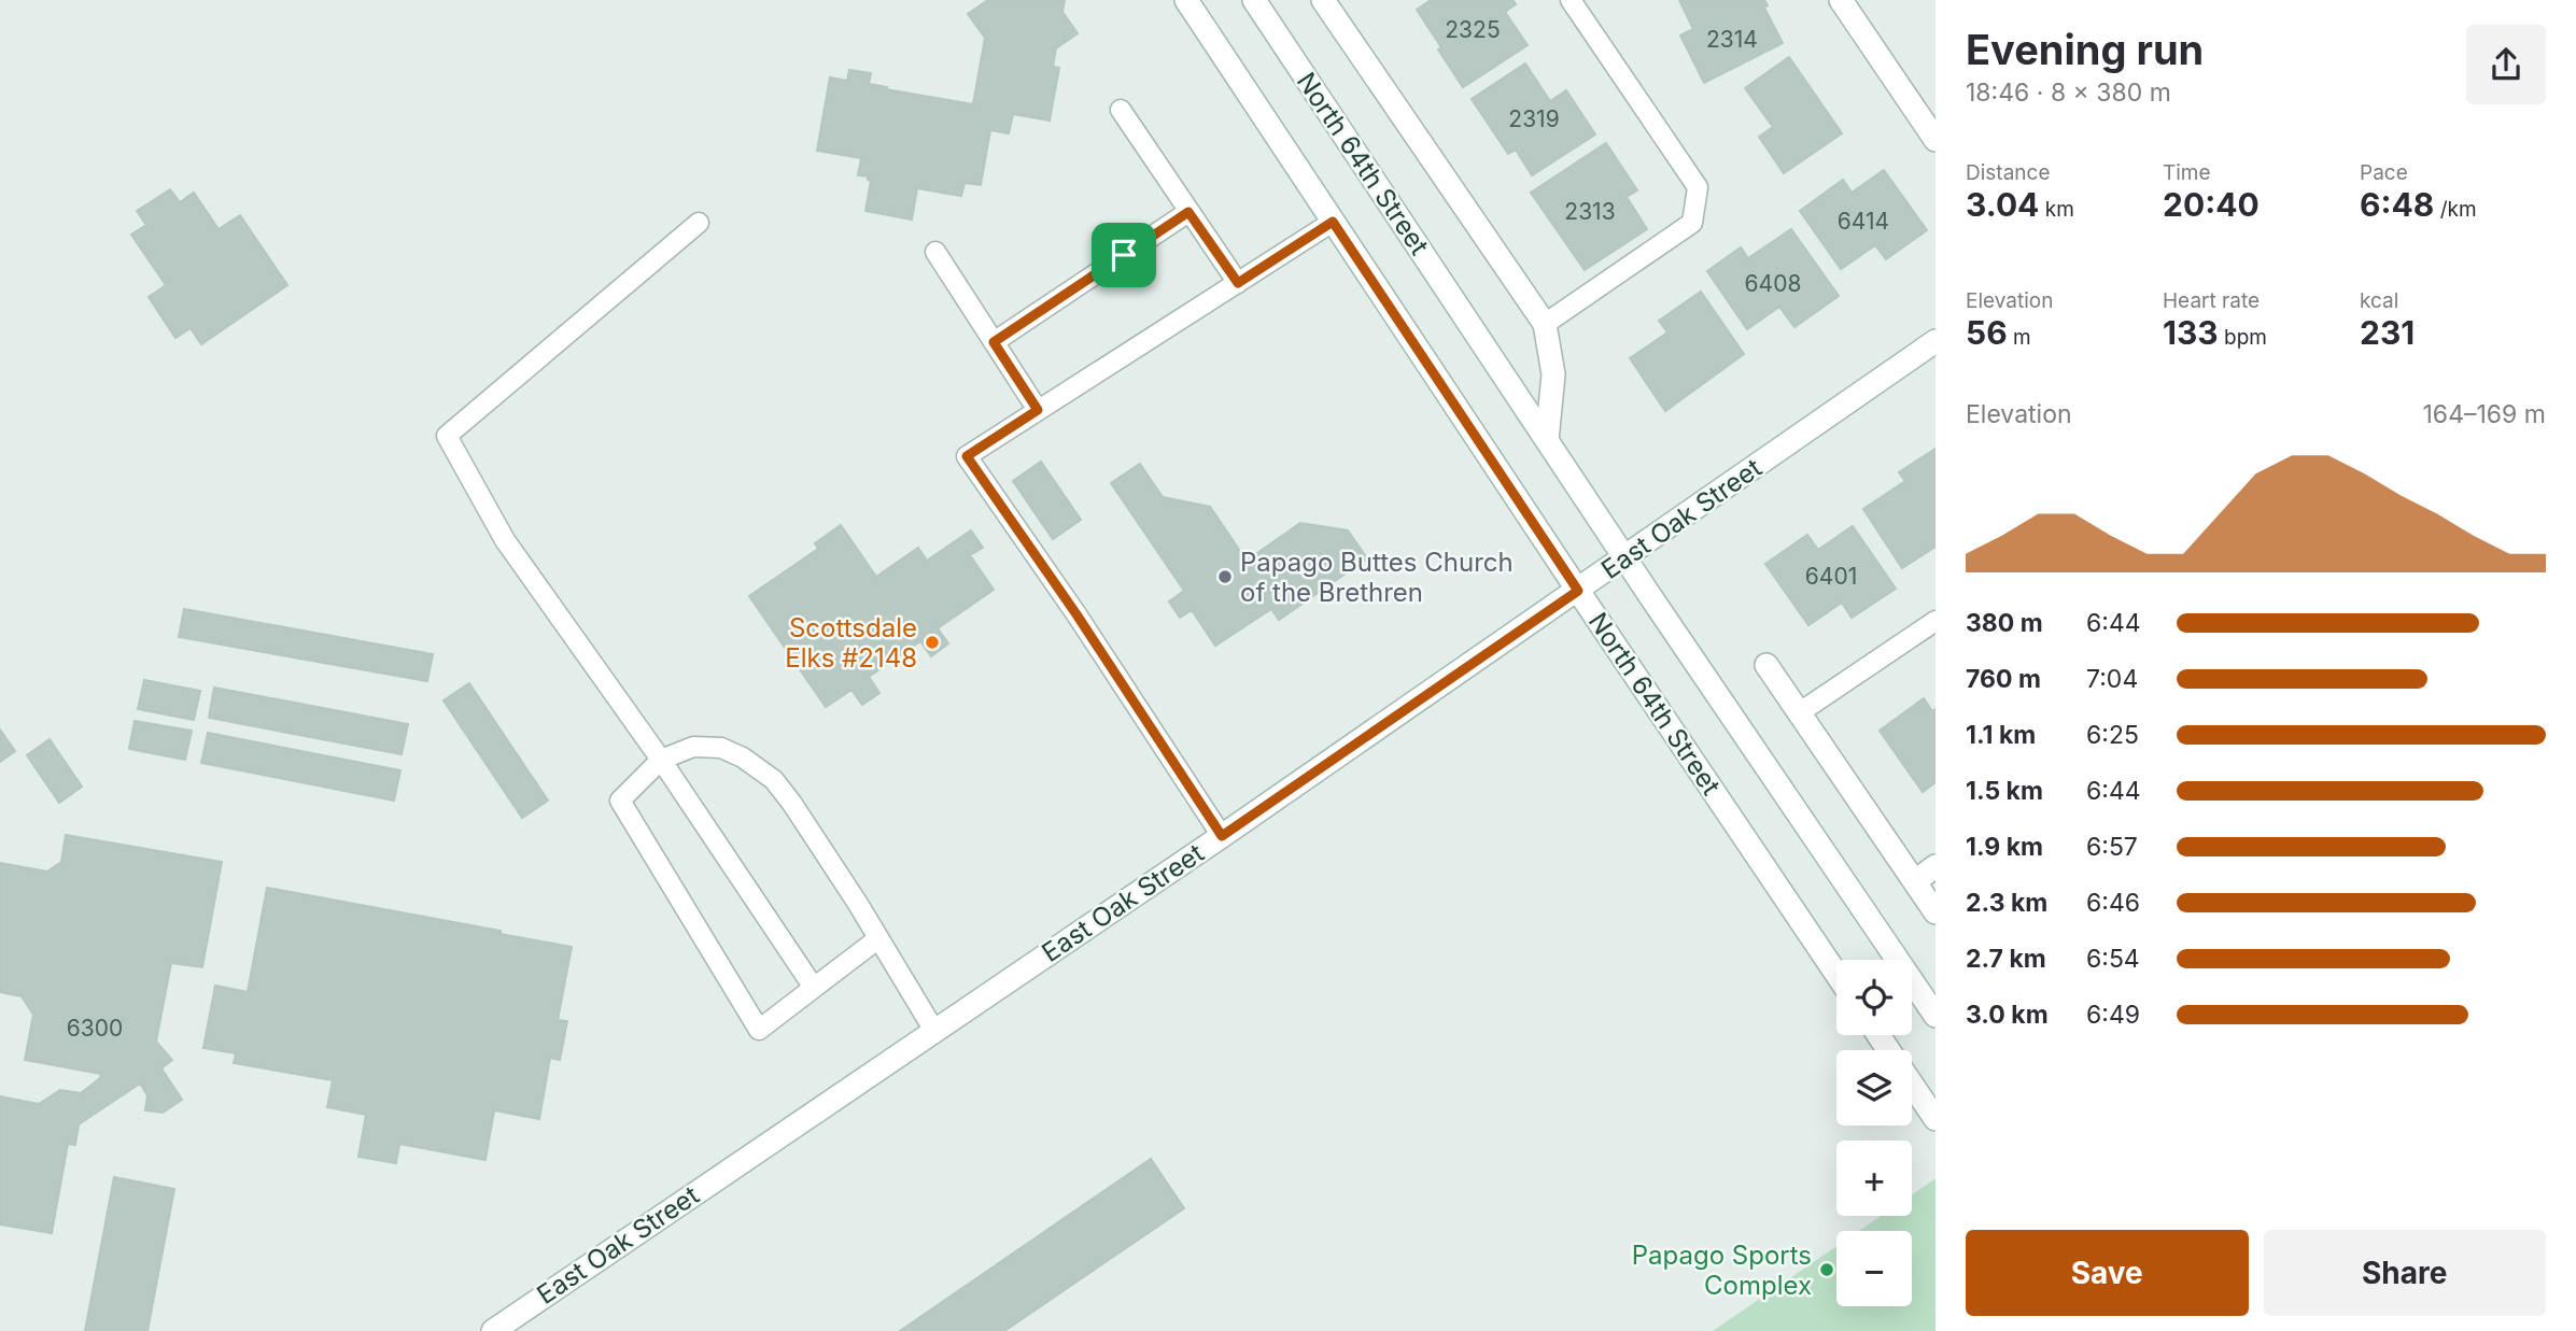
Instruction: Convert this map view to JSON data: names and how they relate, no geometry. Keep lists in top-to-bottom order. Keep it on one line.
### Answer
{"streets":{"street":["North 64th Street","East Oak Street"]},"crossings":[["North 64th Street","East Oak Street"]],"places":["Papago Buttes Church of the Brethren","Scottsdale Elks #2148","Papago Sports Complex"],"house_numbers":["2325","2314","2319","2313","6414","6408","6401","6300"],"page":{"heading":["Evening run","18:46 · 8 × 380 m"],"stats":[["Distance","3.04 km"],["Time","20:40"],["Pace","6:48 /km"],["Elevation","56 m"],["Heart rate","133 bpm"],["kcal","231"]],"chart":["Elevation","164–169 m"],"list":[{"name":"380 m","note":"6:44"},{"name":"760 m","note":"7:04"},{"name":"1.1 km","note":"6:25"},{"name":"1.5 km","note":"6:44"},{"name":"1.9 km","note":"6:57"},{"name":"2.3 km","note":"6:46"},{"name":"2.7 km","note":"6:54"},{"name":"3.0 km","note":"6:49"}],"map_buttons":["+","−"],"buttons":["Save","Share"]}}
